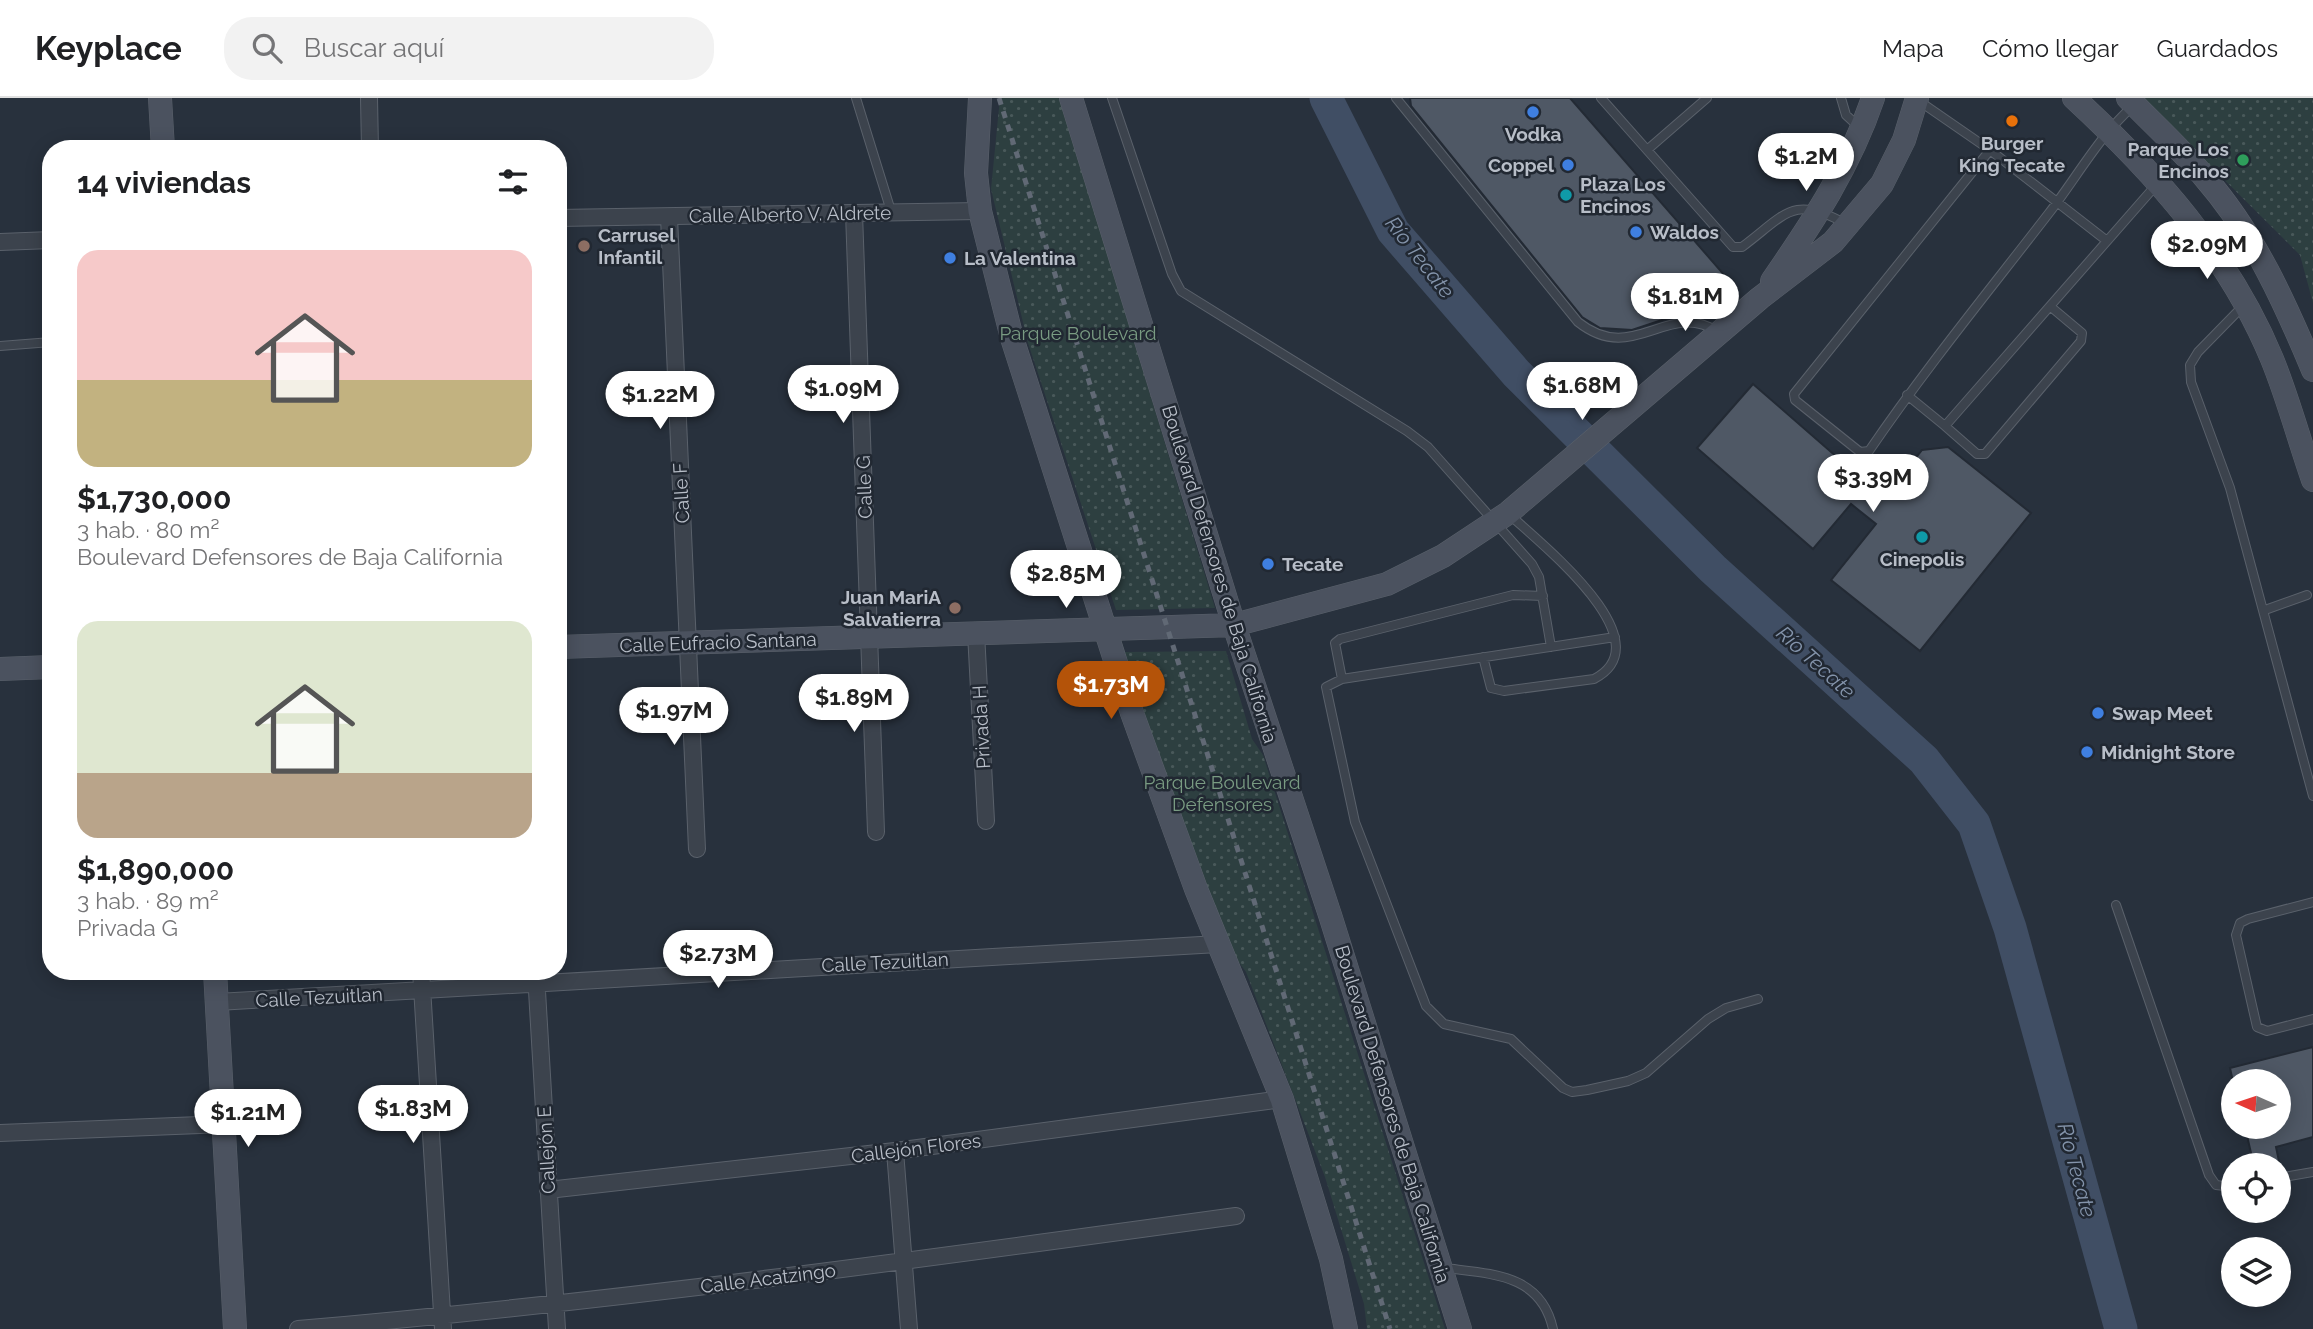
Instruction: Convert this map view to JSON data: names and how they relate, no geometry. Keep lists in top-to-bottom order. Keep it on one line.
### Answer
{"streets":{"main road":["Boulevard Defensores de Baja California","Calle Eufracio Santana"],"street":["Calle Alberto V. Aldrete","Calle G","Calle F","Privada H","Calle Tezuitlan","Callejón Flores","Callejón E","Calle Acatzingo"]},"crossings":[["Calle Alberto V. Aldrete","Calle G"],["Calle Alberto V. Aldrete","Calle F"],["Calle G","Calle Eufracio Santana"],["Calle F","Calle Eufracio Santana"],["Boulevard Defensores de Baja California","Calle Eufracio Santana"],["Calle Eufracio Santana","Privada H"],["Callejón Flores","Callejón E"],["Callejón E","Calle Acatzingo"]],"water":["Río Tecate"],"parks":["Parque Boulevard","Parque Boulevard Defensores"],"places":["Vodka","Burger King Tecate","Parque Los Encinos","Coppel","Plaza Los Encinos","Waldos","Carrusel Infantil","La Valentina","Cinepolis","Tecate","Juan MariA Salvatierra","Swap Meet","Midnight Store"],"north":"left","page":{"header":"Keyplace","search":"Buscar aquí","nav":["Mapa","Cómo llegar","Guardados"],"price":["$1.2M","$2.09M","$1.81M","$1.68M","$1.09M","$1.22M","$3.39M","$2.85M","$1.73M","$1.89M","$1.97M","$2.73M","$1.83M","$1.21M"],"heading":"14 viviendas","list":[{"name":"$1,730,000","note":"3 hab. · 80 m² · Boulevard Defensores de Baja California"},{"name":"$1,890,000","note":"3 hab. · 89 m² · Privada G"}]}}
